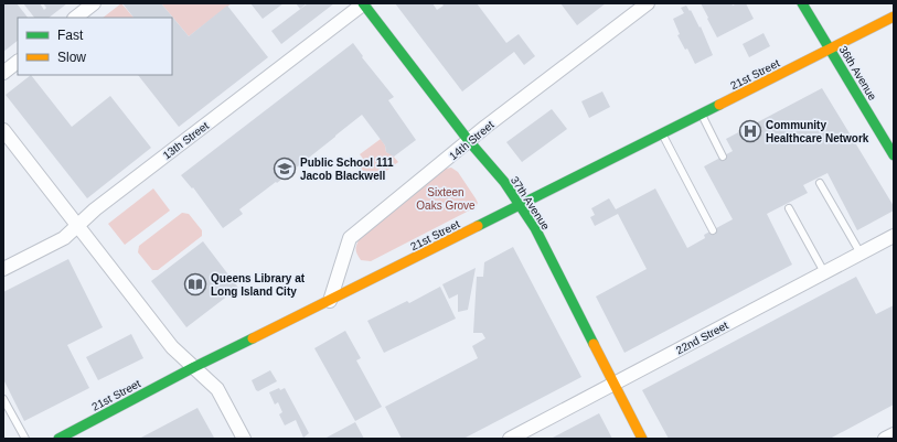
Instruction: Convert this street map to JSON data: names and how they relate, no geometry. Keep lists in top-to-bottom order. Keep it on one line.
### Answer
{"streets":{"main road":["36th Avenue","21st Street","37th Avenue"],"street":["13th Street","14th Street","22nd Street"]},"crossings":[["36th Avenue","21st Street"],["21st Street","14th Street"],["21st Street","37th Avenue"],["13th Street","37th Avenue"],["14th Street","37th Avenue"],["37th Avenue","22nd Street"]],"parks":["Sixteen Oaks Grove"],"places":{"hospital":["Community Healthcare Network"],"school or university":["Public School 111 Jacob Blackwell"],"library":["Queens Library at Long Island City"]},"legend":["Fast","Slow"]}
